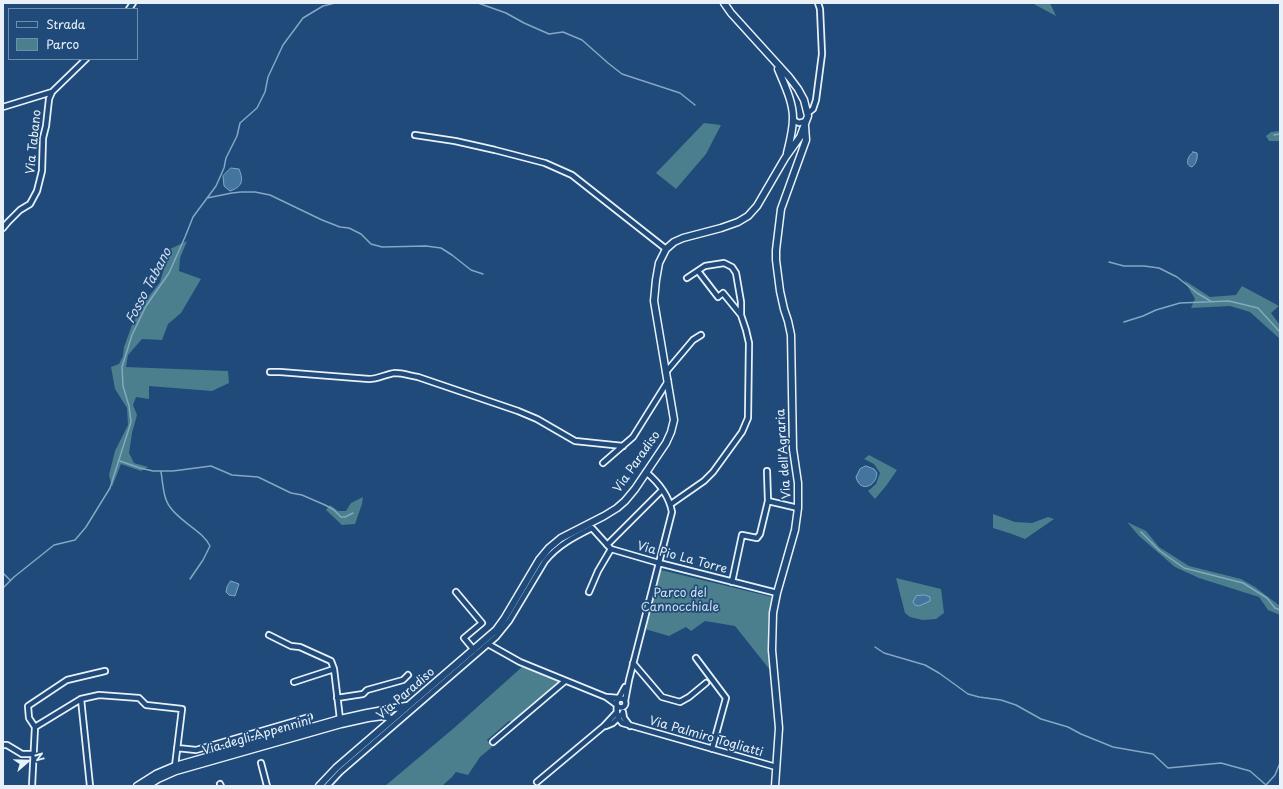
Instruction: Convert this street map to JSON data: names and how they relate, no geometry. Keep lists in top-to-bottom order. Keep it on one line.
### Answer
{"streets":{"street":["Via Tabano","Via dell'Agraria","Via Paradiso","Via Pio La Torre","Via degli Appennini","Via Palmiro Togliatti"]},"crossings":[["Via dell'Agraria","Via Pio La Torre"],["Via dell'Agraria","Via Palmiro Togliatti"],["Via Paradiso","Via degli Appennini"]],"water":["Fosso Tabano"],"parks":["Parco del Cannocchiale"],"legend":["Strada","Parco"],"north":"right"}
